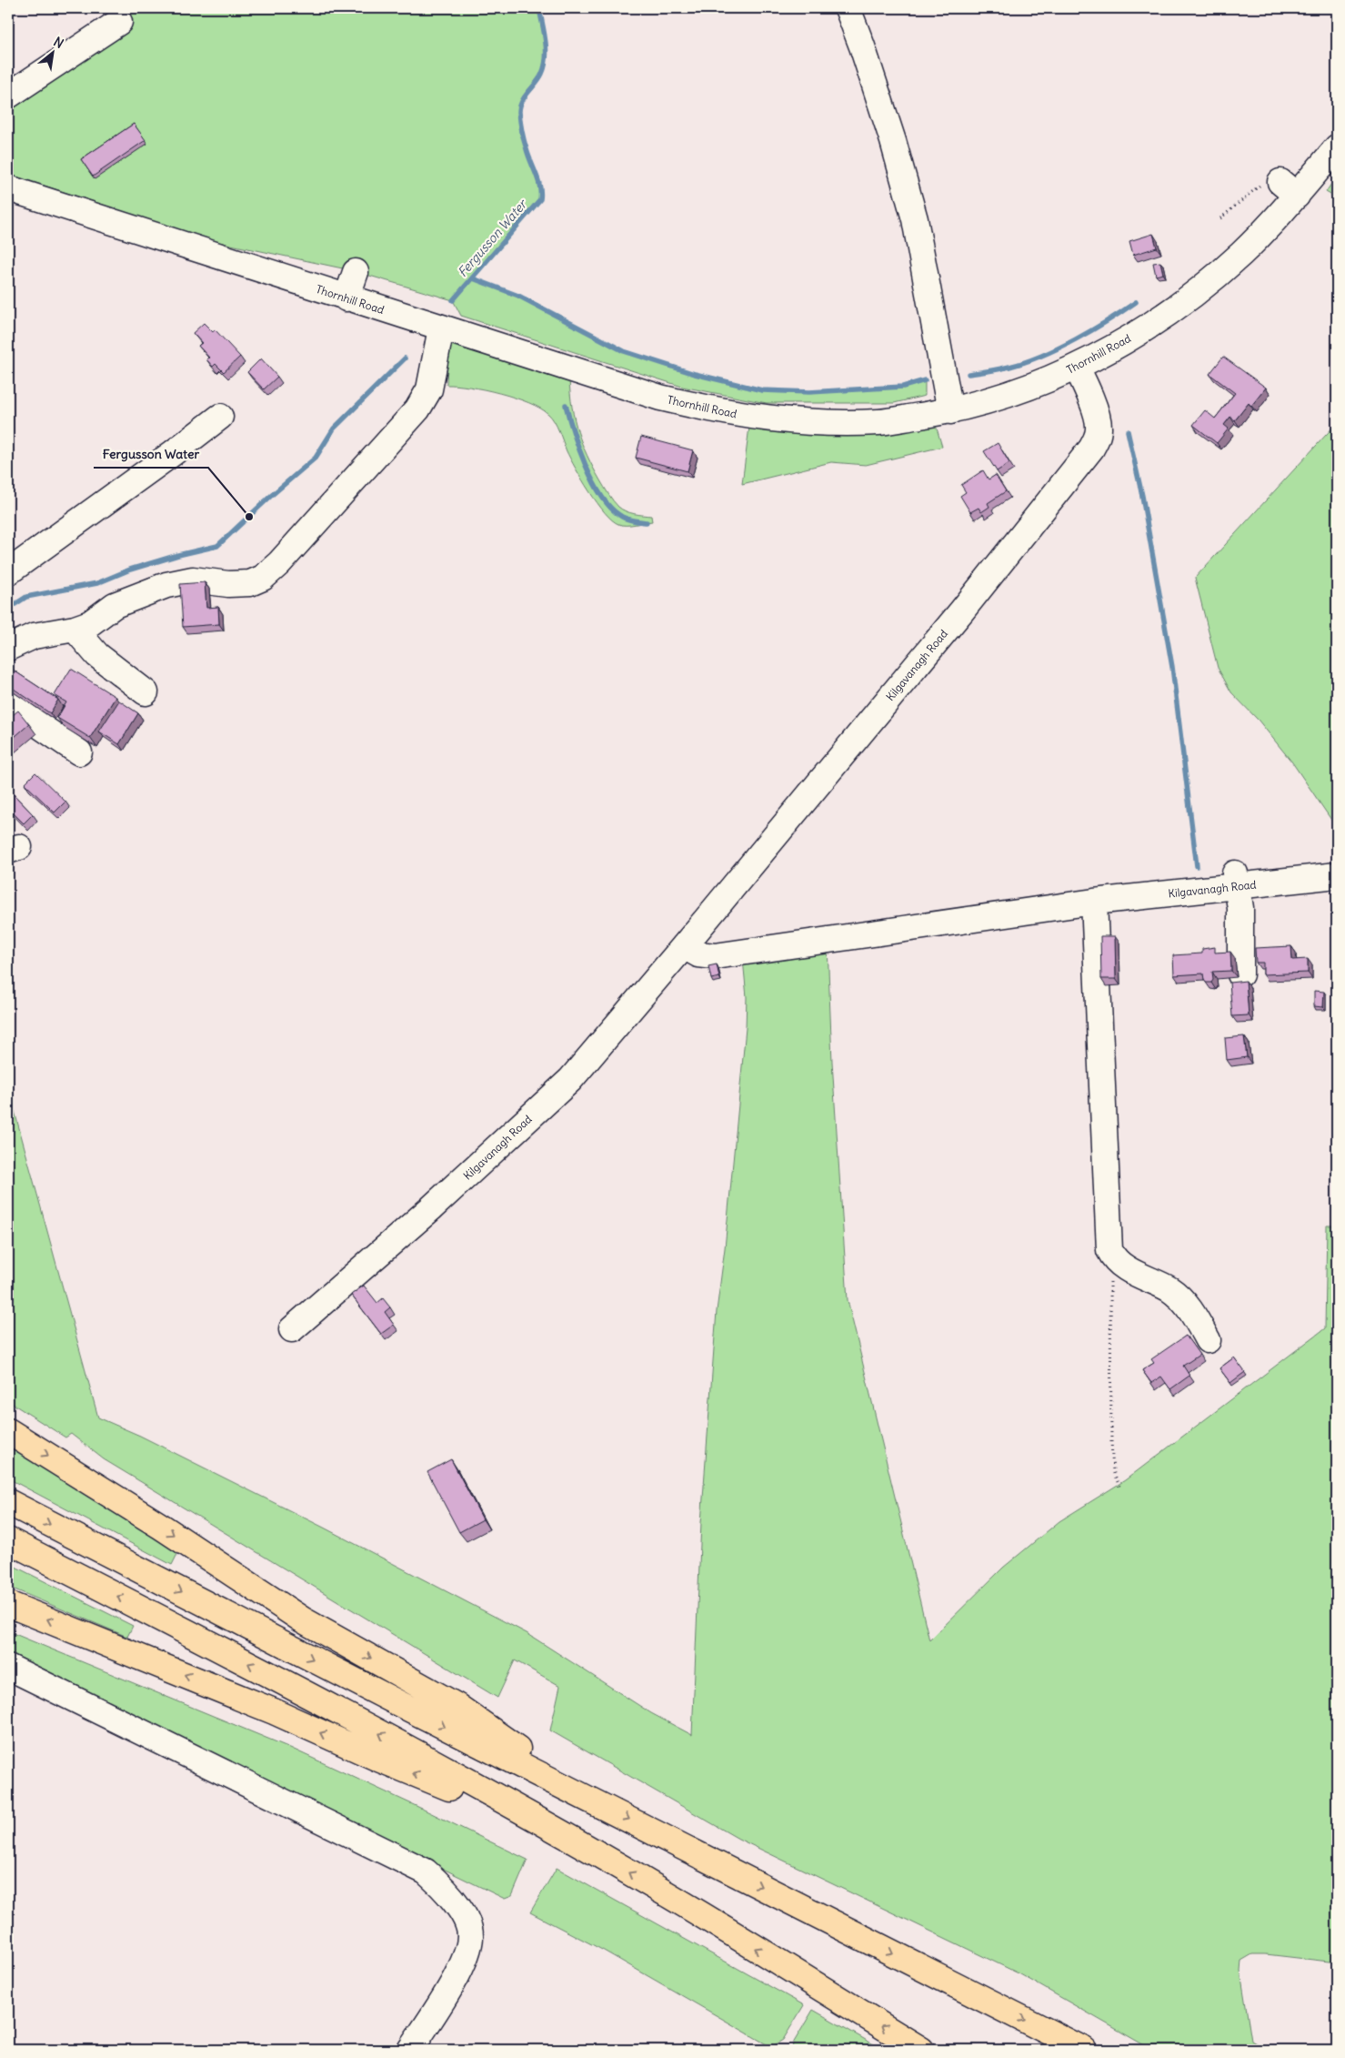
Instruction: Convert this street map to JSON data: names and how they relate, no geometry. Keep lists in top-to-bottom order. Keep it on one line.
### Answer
{"streets":{"street":["Thornhill Road","Kilgavanagh Road"]},"crossings":[["Thornhill Road","Kilgavanagh Road"]],"water":["Fergusson Water"],"places":["Fergusson Water"],"north":"top right"}
